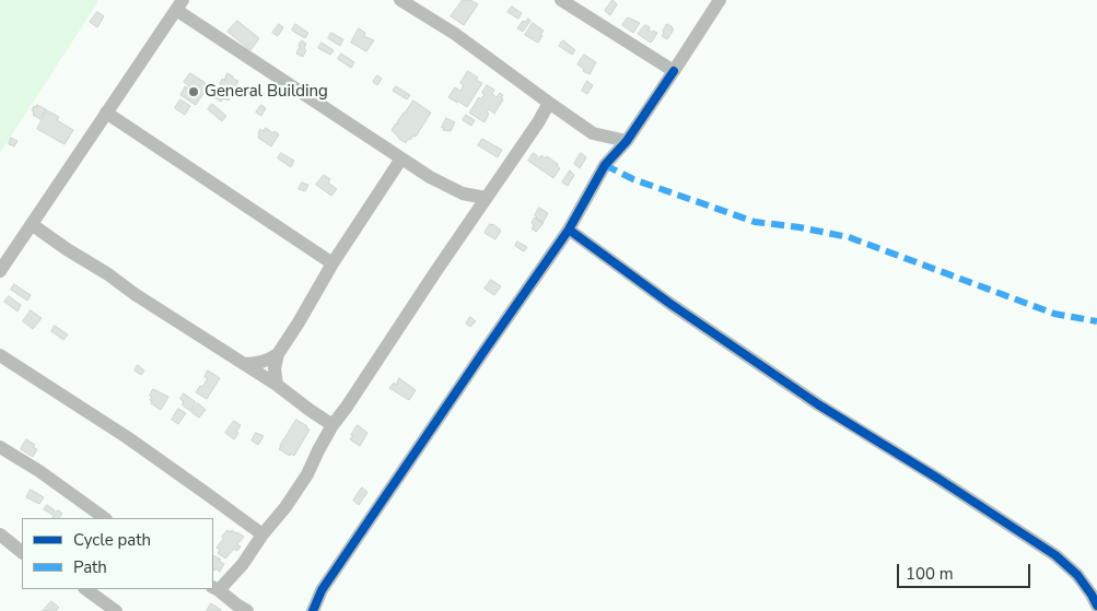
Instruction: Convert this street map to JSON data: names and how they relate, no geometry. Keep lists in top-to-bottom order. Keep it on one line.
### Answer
{"places":["General Building"],"legend":["Cycle path","Path"],"scale_bar":"100 m"}
